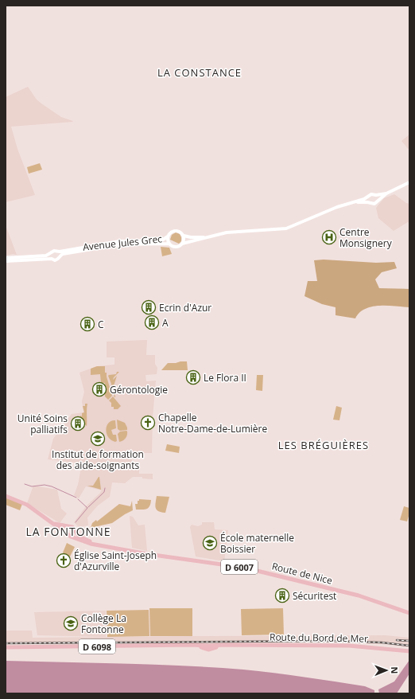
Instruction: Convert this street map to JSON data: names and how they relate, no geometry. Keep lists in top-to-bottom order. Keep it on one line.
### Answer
{"streets":{"main road":["D 6007","Route de Nice","Route du Bord de Mer","D 6098"],"street":["Avenue Jules Grec"]},"crossings":[["D 6007","Route de Nice"]],"districts":["LA CONSTANCE","LES BRÉGUIÈRES","LA FONTONNE"],"places":{"hospital":["Centre Monsignery"],"building":["Ecrin d'Azur","A","C","Le Flora II","Gérontologie","Unité Soins palliatifs","Sécuritest"],"church":["Chapelle Notre-Dame-de-Lumière","Église Saint-Joseph d'Azurville"],"school or university":["Institut de formation des aide-soignants","École maternelle Boissier","Collège La Fontonne"]},"north":"right"}
